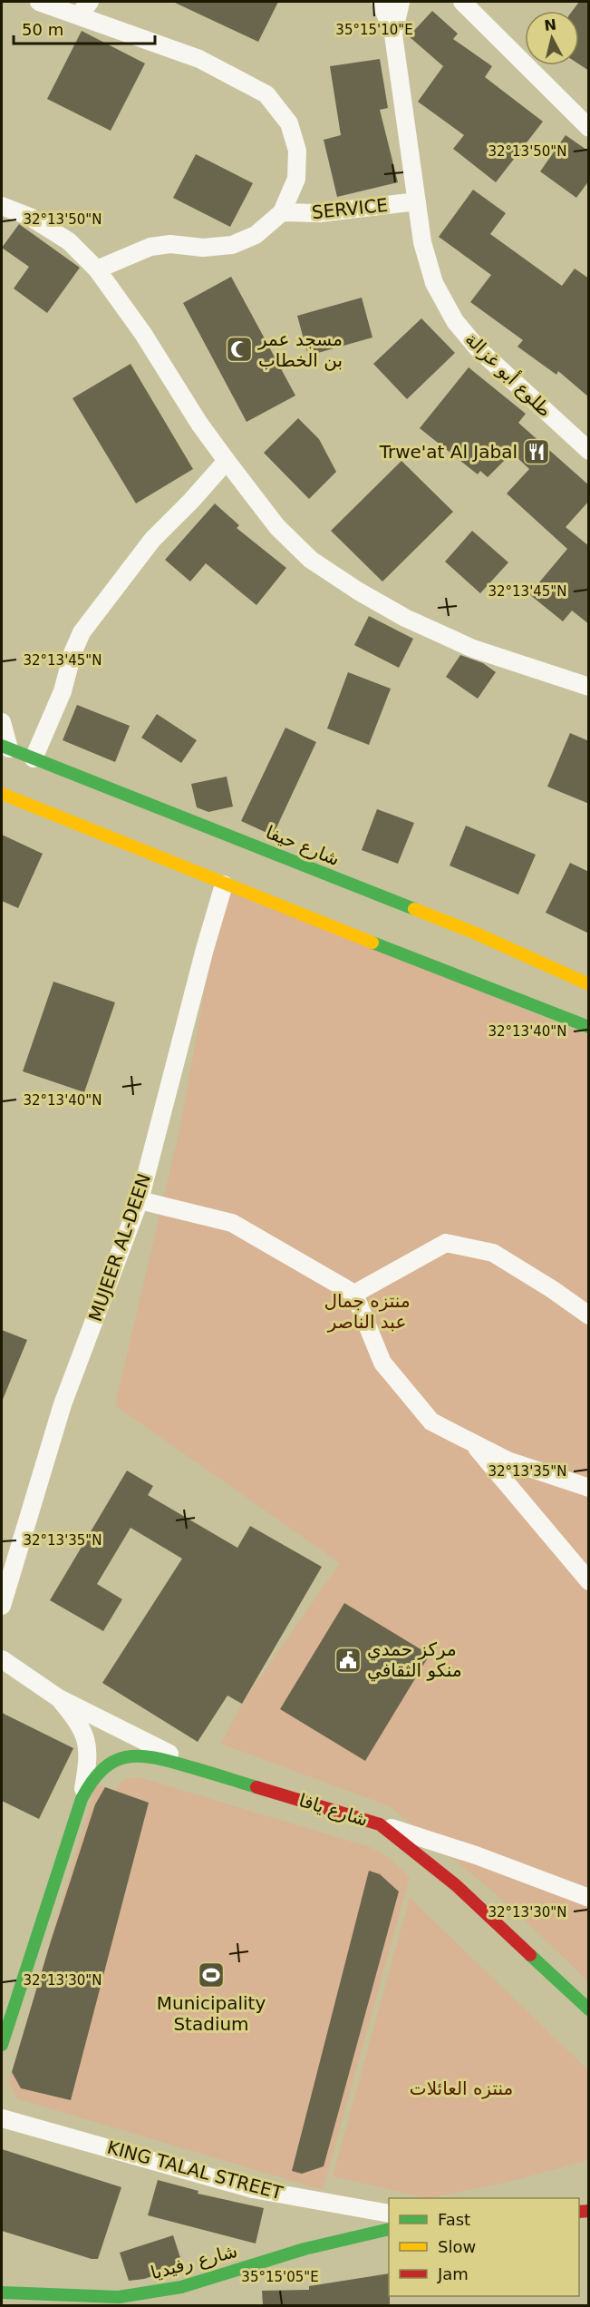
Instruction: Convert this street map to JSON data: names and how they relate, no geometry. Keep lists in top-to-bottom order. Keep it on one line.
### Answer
{"streets":{"main road":["شارع حيفا","شارع يافا","شارع رفيديا"],"street":["SERVICE","طلوع أبو غزالة","MUJEER AL-DEEN","KING TALAL STREET"]},"crossings":[["SERVICE","طلوع أبو غزالة"]],"parks":["منتزه جمال عبد الناصر","منتزه العائلات"],"places":{"mosque":["مسجد عمر بن الخطاب"],"restaurant":["Trwe'at Al Jabal"],"public building":["مركز حمدي منكو الثقافي"],"sports":["Municipality Stadium"]},"legend":["Fast","Slow","Jam"],"scale_bar":"50 m","north":"top","coordinates":["35°15'10\"E","32°13'50\"N","32°13'45\"N","32°13'40\"N","32°13'35\"N","32°13'30\"N","35°15'05\"E"]}
